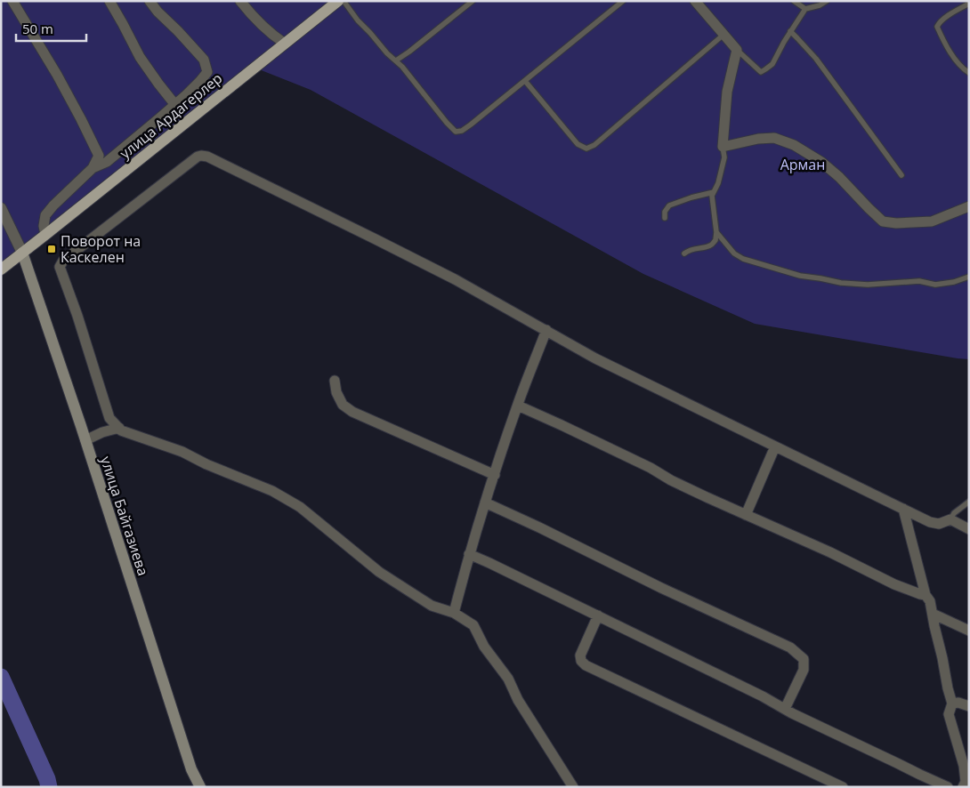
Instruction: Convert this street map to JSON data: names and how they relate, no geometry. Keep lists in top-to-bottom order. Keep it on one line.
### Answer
{"streets":{"main road":["улица Ардагерлер","улица Байгазиева"]},"crossings":[["улица Ардагерлер","улица Байгазиева"]],"parks":["Арман"],"places":{"transit":["Поворот на Каскелен"]},"scale_bar":"50 m"}
